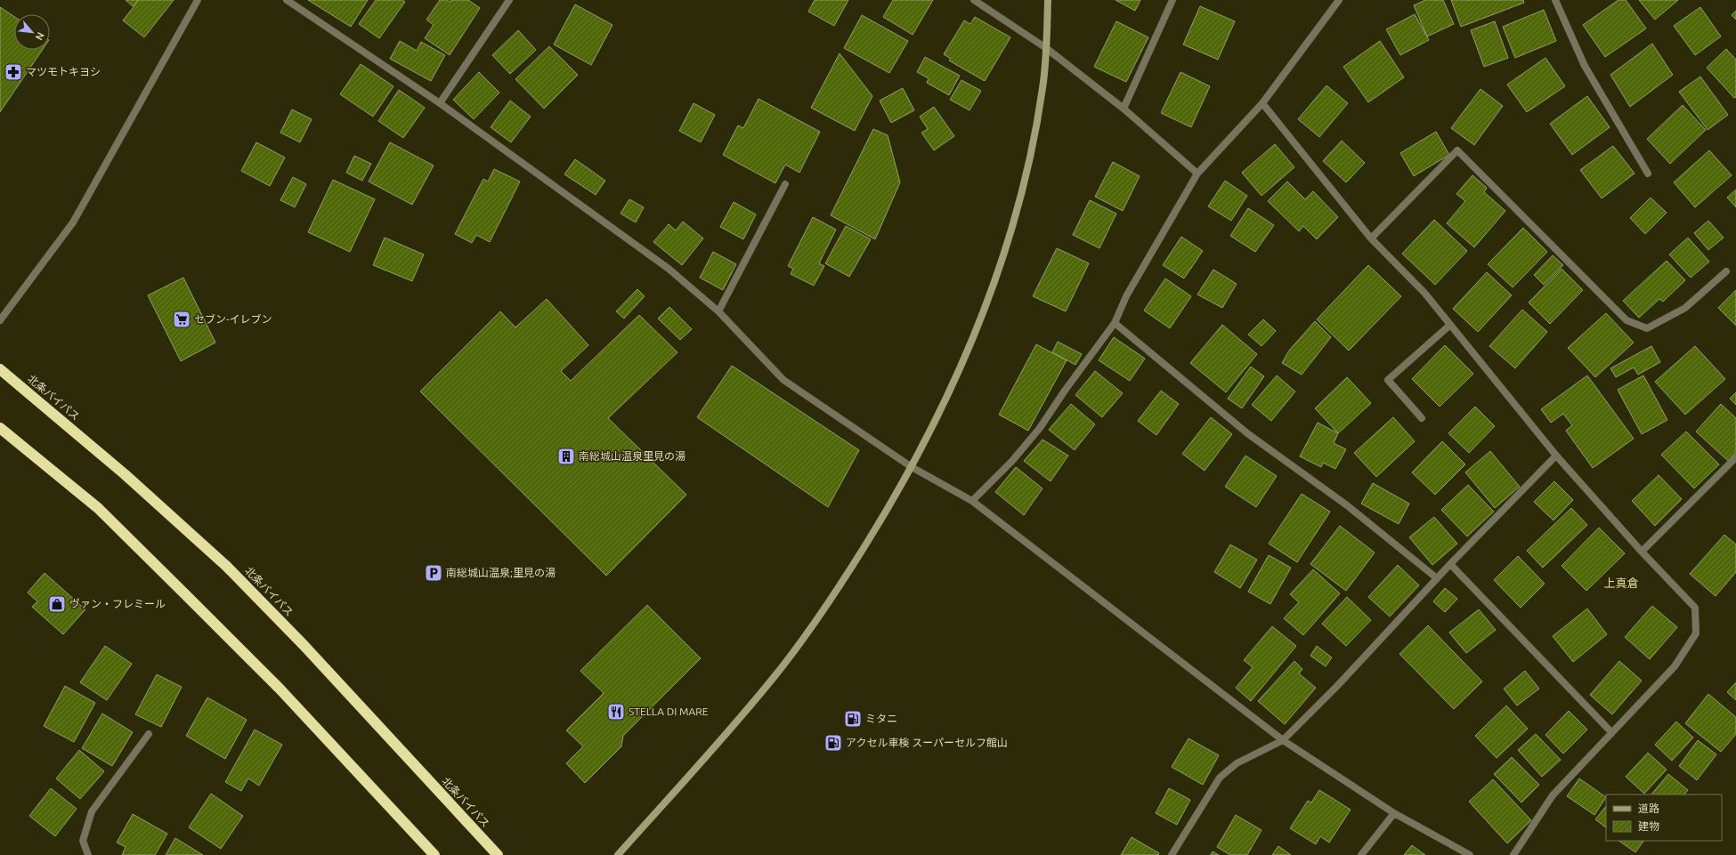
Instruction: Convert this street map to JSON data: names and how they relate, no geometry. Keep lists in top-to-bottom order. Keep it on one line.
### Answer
{"streets":{"highway":["北条バイパス"]},"districts":["上真倉"],"places":{"pharmacy":["マツモトキヨシ"],"supermarket":["セブン-イレブン"],"building":["南総城山温泉里見の湯"],"parking":["南総城山温泉;里見の湯"],"shop":["ヴァン・フレミール"],"restaurant":["STELLA DI MARE"],"fuel station":["ミタニ","アクセル車検 スーパーセルフ館山"]},"legend":["道路","建物"],"north":"bottom right"}
